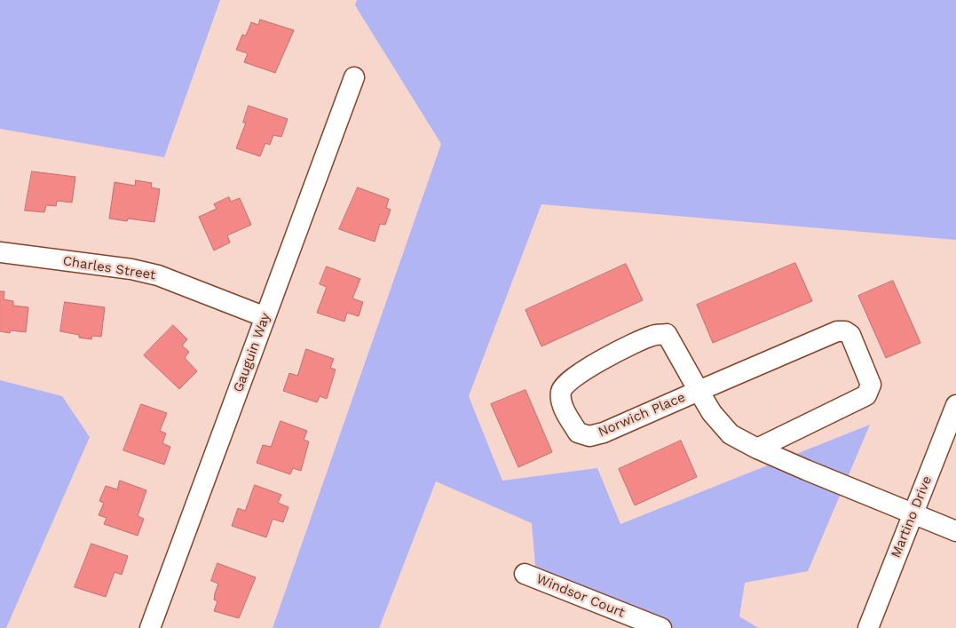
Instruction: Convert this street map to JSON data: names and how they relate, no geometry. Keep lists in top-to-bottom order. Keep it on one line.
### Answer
{"streets":{"street":["Charles Street","Gauguin Way","Norwich Place","Martino Drive","Windsor Court"]},"crossings":[["Charles Street","Gauguin Way"],["Norwich Place","Martino Drive"]]}
